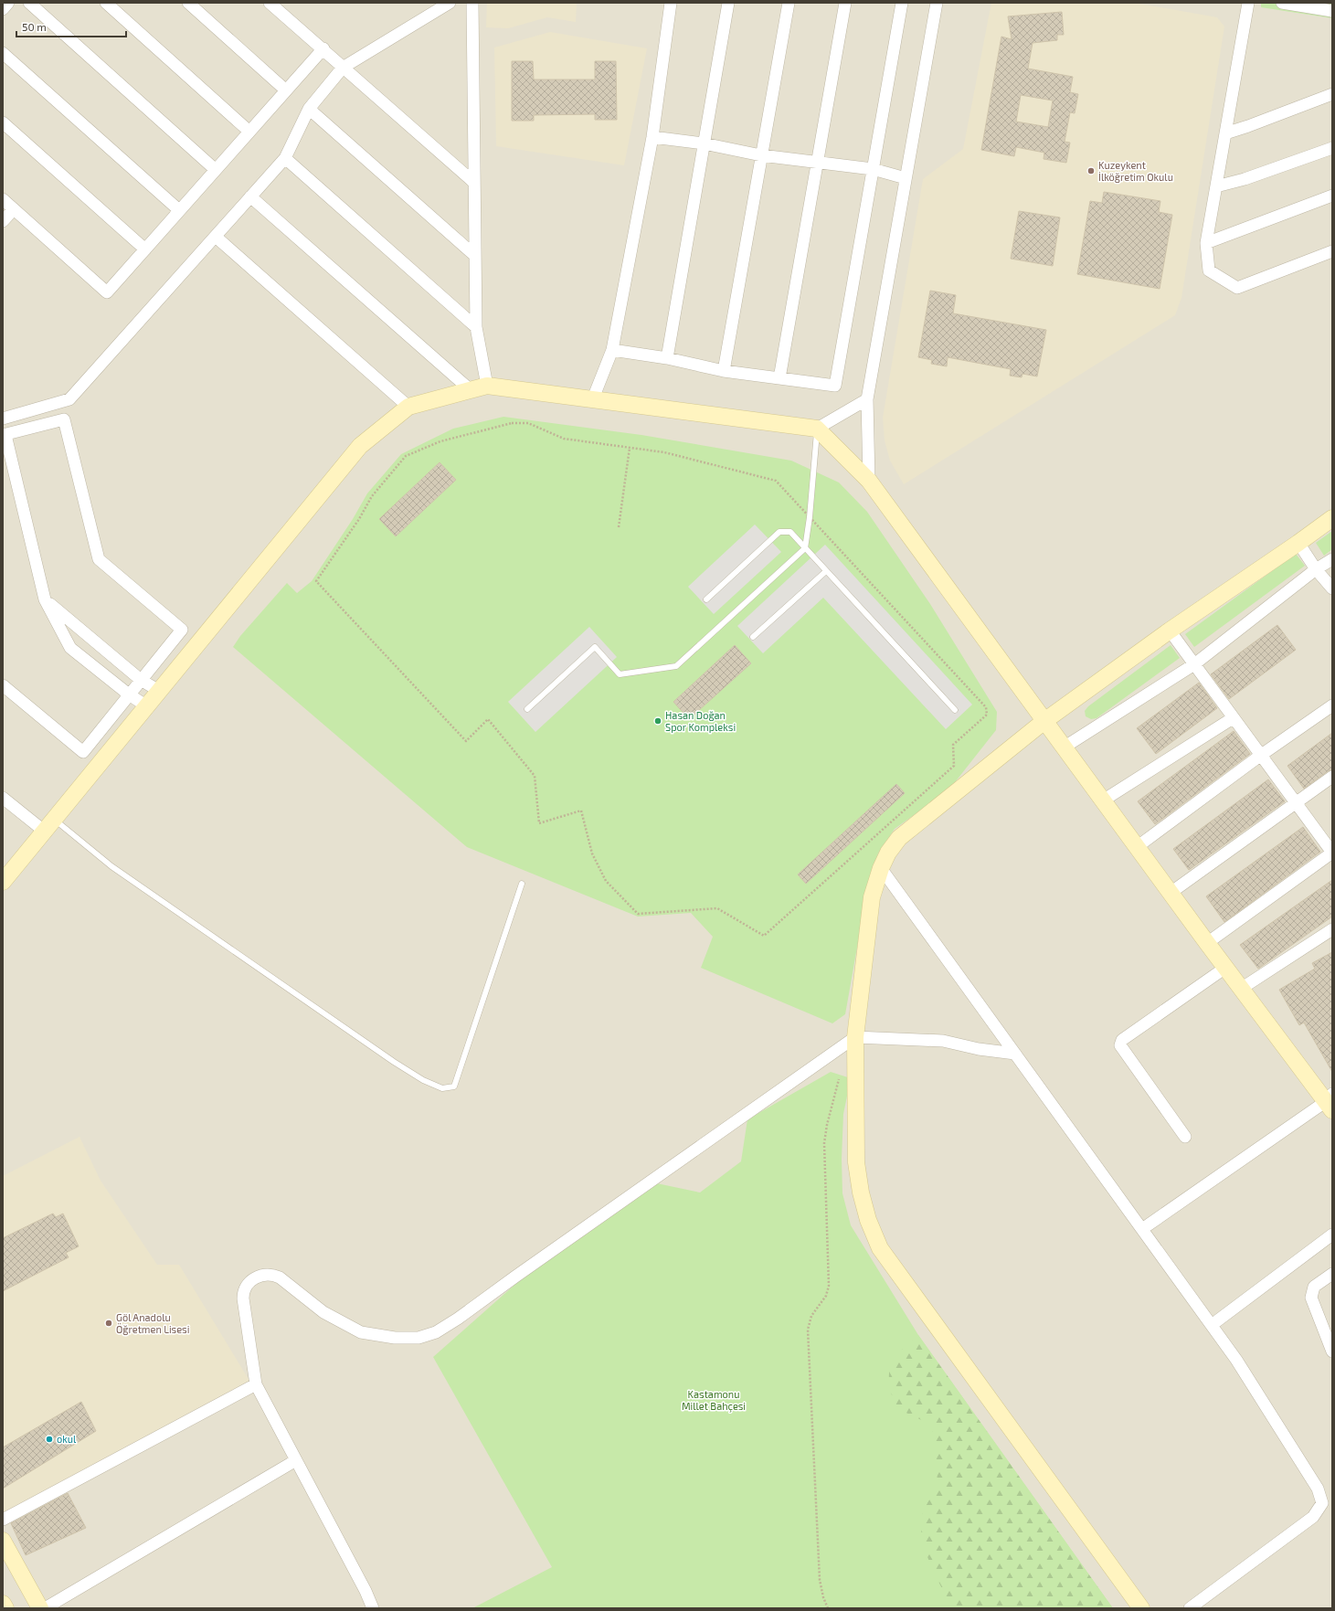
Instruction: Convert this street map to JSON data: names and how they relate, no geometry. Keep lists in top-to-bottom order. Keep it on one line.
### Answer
{"parks":["Kastamonu Millet Bahçesi"],"places":["Kuzeykent İlköğretim Okulu","Hasan Doğan Spor Kompleksi","Göl Anadolu Öğretmen Lisesi","okul"],"scale_bar":"50 m"}
